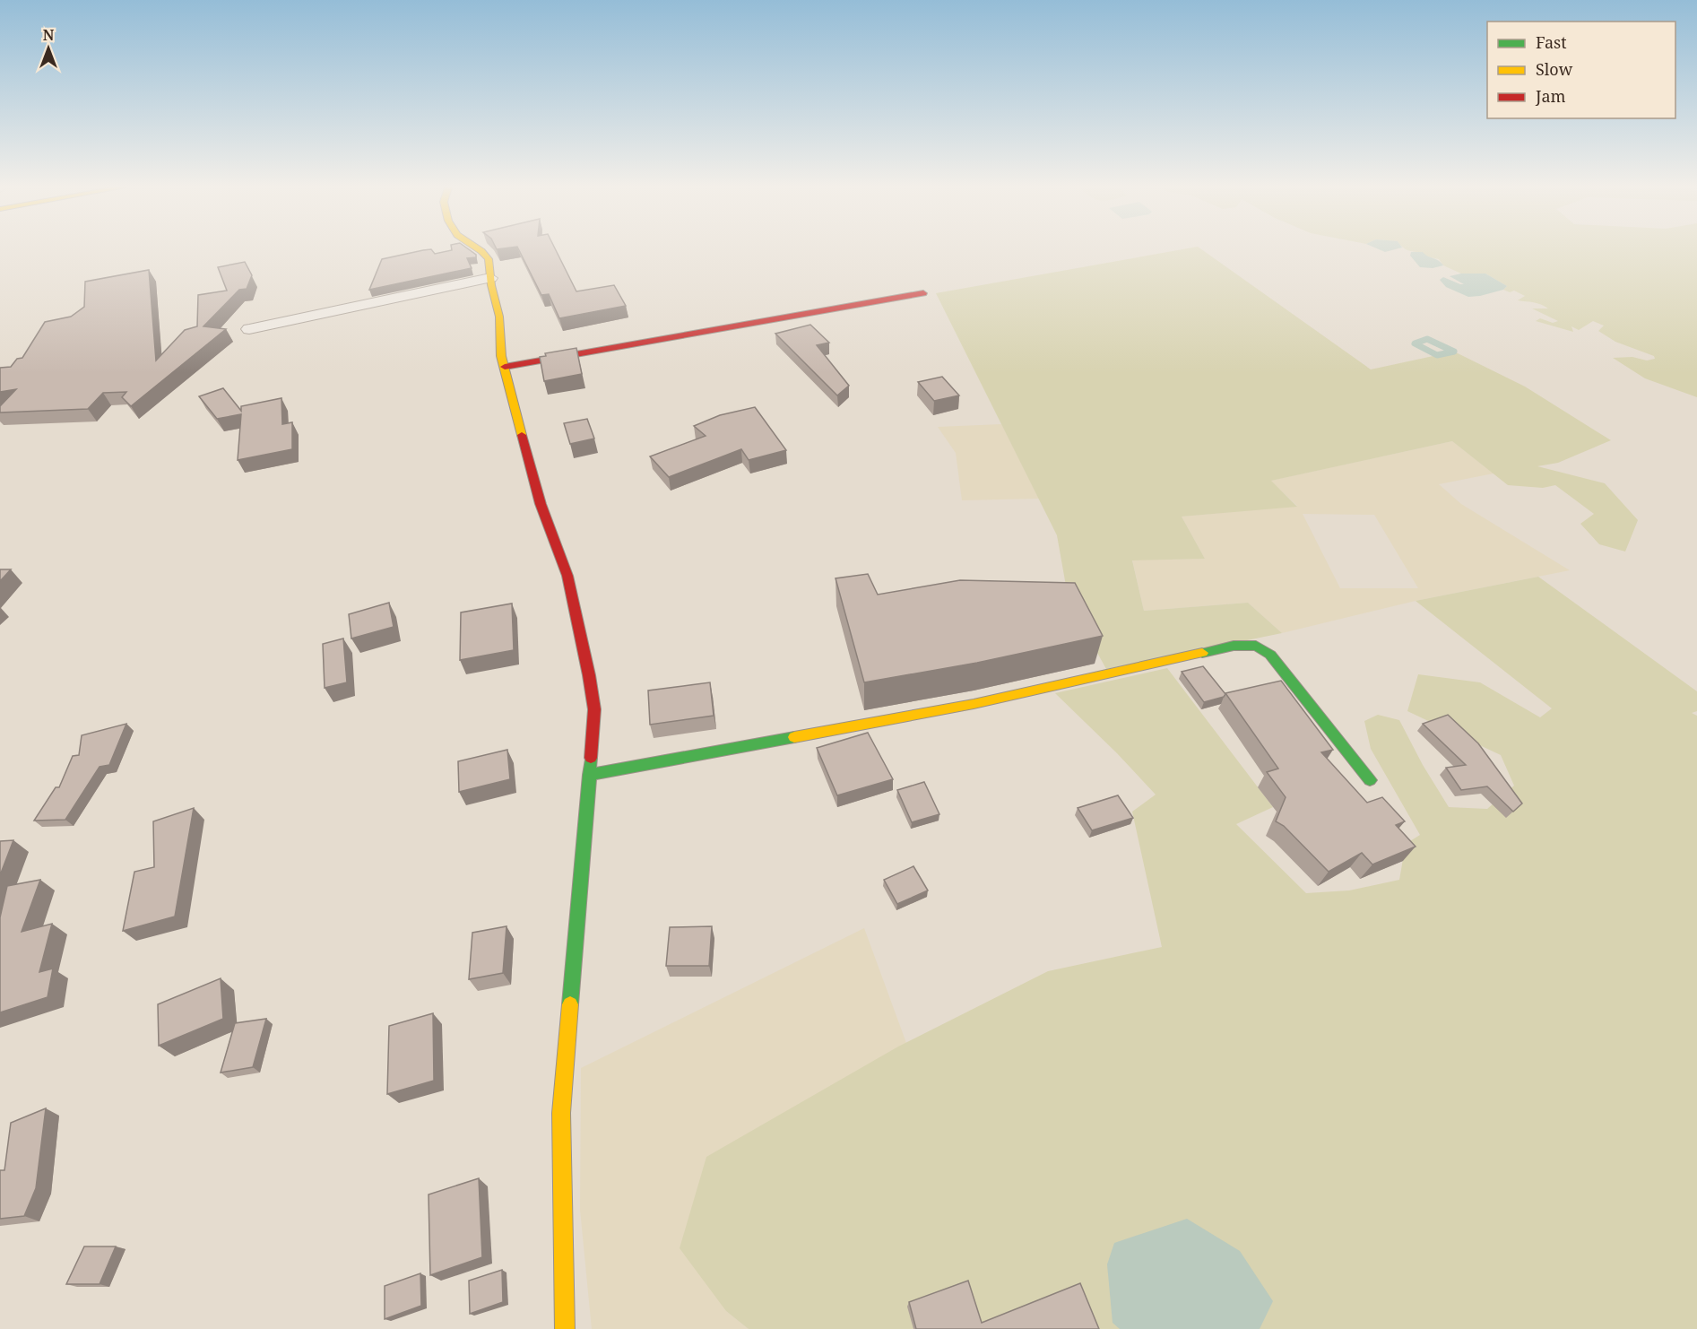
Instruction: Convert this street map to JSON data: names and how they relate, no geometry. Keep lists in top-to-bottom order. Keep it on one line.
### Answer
{"legend":["Fast","Slow","Jam"],"north":"top"}
